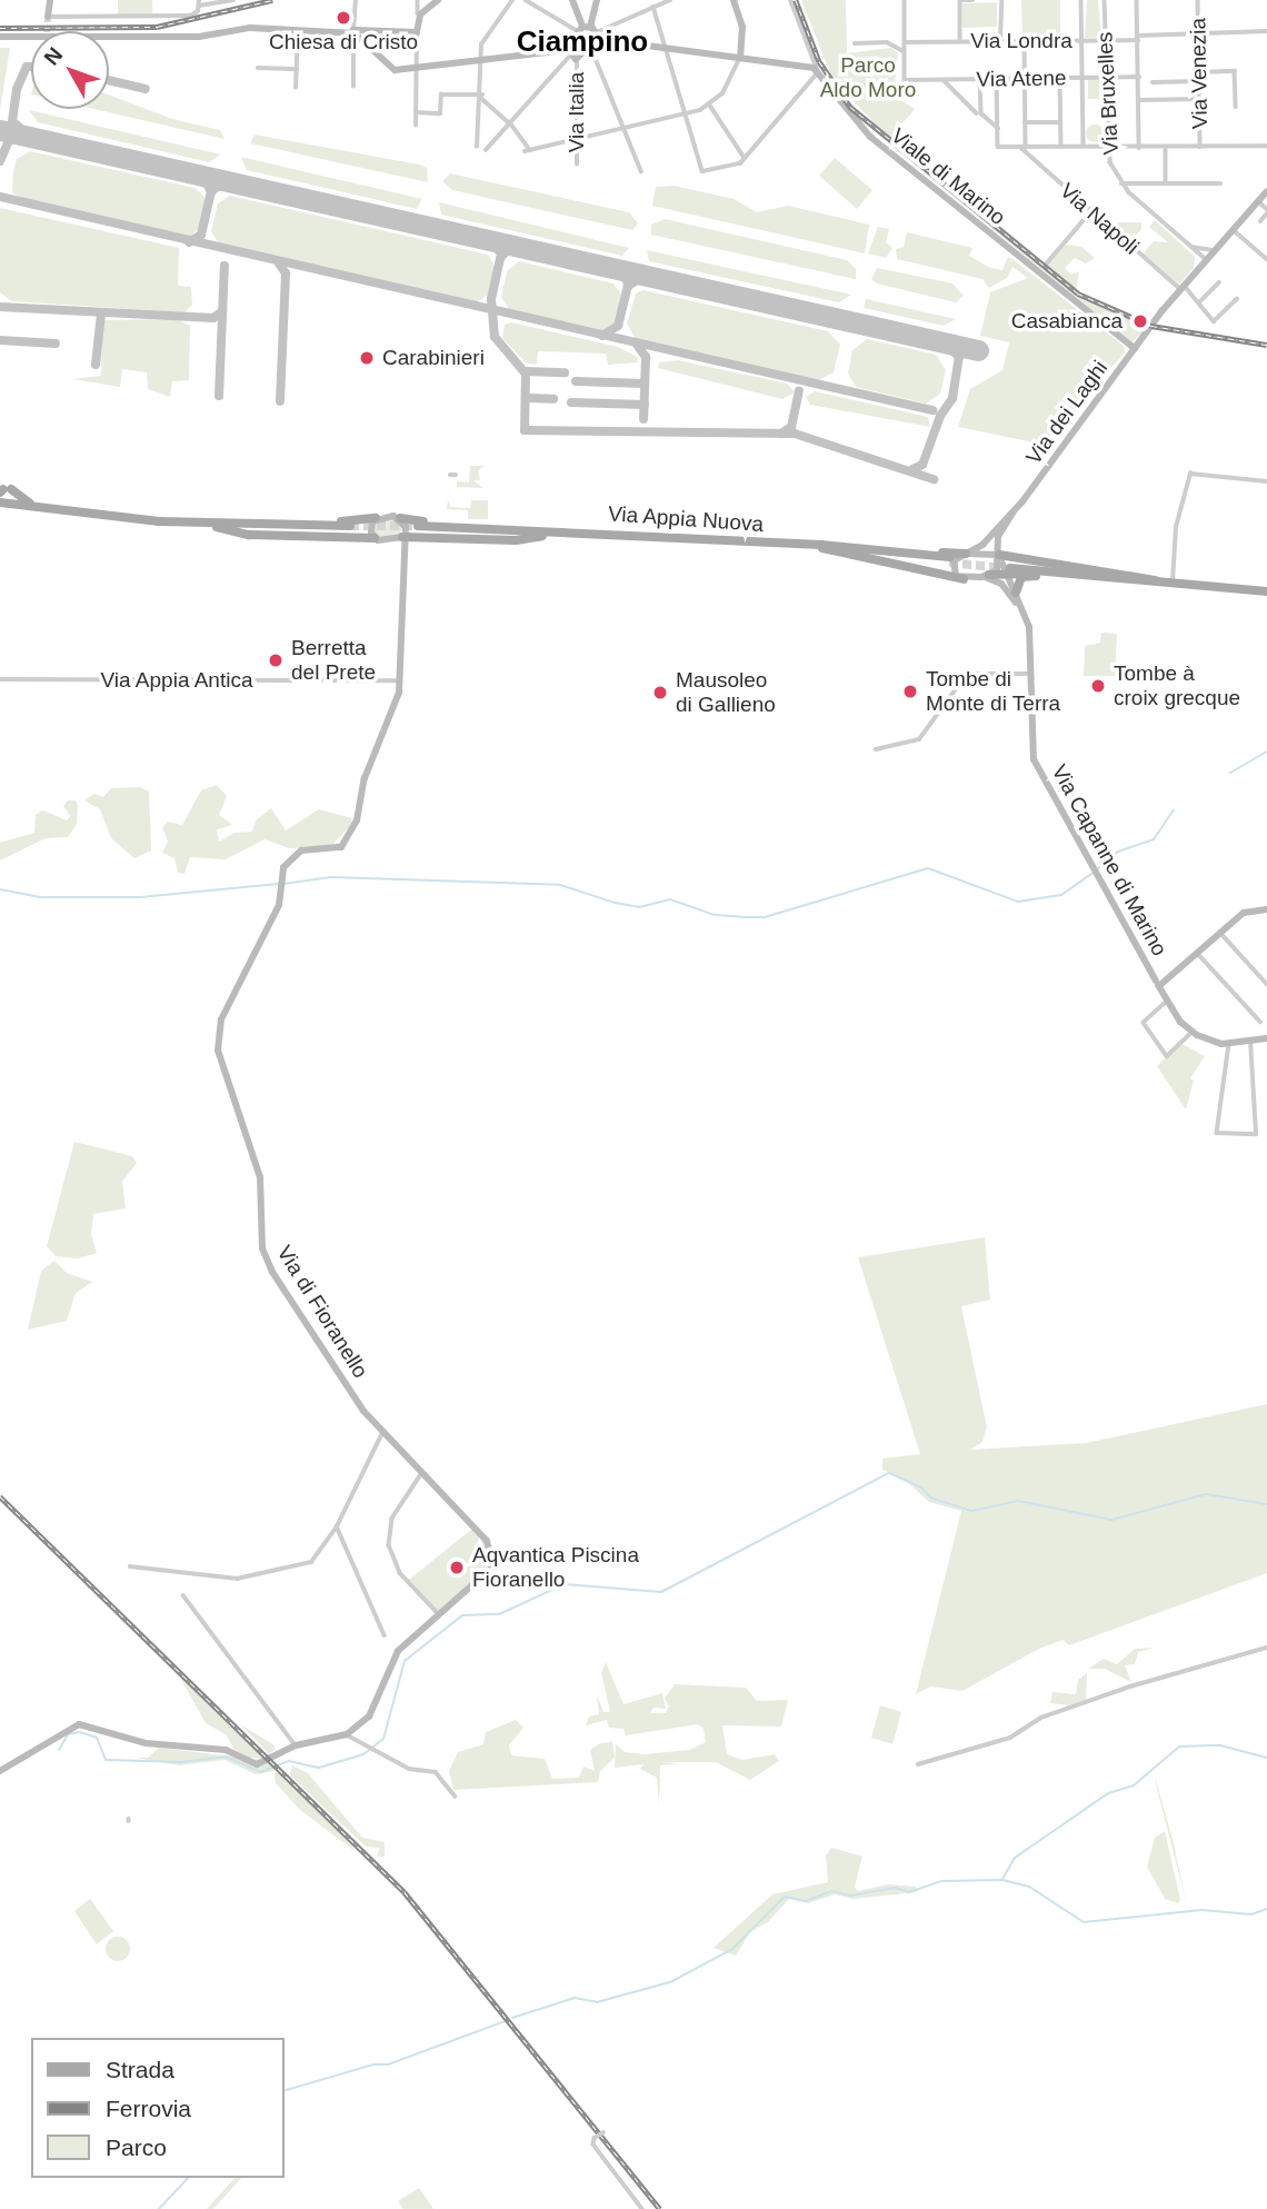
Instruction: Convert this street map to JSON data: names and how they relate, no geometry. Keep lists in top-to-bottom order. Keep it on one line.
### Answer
{"streets":{"main road":["Via Appia Nuova"],"street":["Via Londra","Via Venezia","Via Atene","Via Bruxelles","Via Italia","Viale di Marino","Via Napoli","Via dei Laghi","Via Appia Antica","Via Capanne di Marino","Via di Fioranello"]},"crossings":[["Via Londra","Via Venezia"],["Via Londra","Via Bruxelles"],["Via Atene","Via Bruxelles"],["Via Bruxelles","Via dei Laghi"],["Viale di Marino","Via dei Laghi"],["Via Napoli","Via dei Laghi"],["Via dei Laghi","Via Capanne di Marino"],["Via Appia Antica","Via di Fioranello"]],"districts":["Ciampino"],"parks":["Parco Aldo Moro"],"places":["Chiesa di Cristo","Casabianca","Carabinieri","Berretta del Prete","Tombe à croix grecque","Tombe di Monte di Terra","Mausoleo di Gallieno","Aqvantica Piscina Fioranello"],"legend":["Strada","Ferrovia","Parco"],"north":"top left"}
